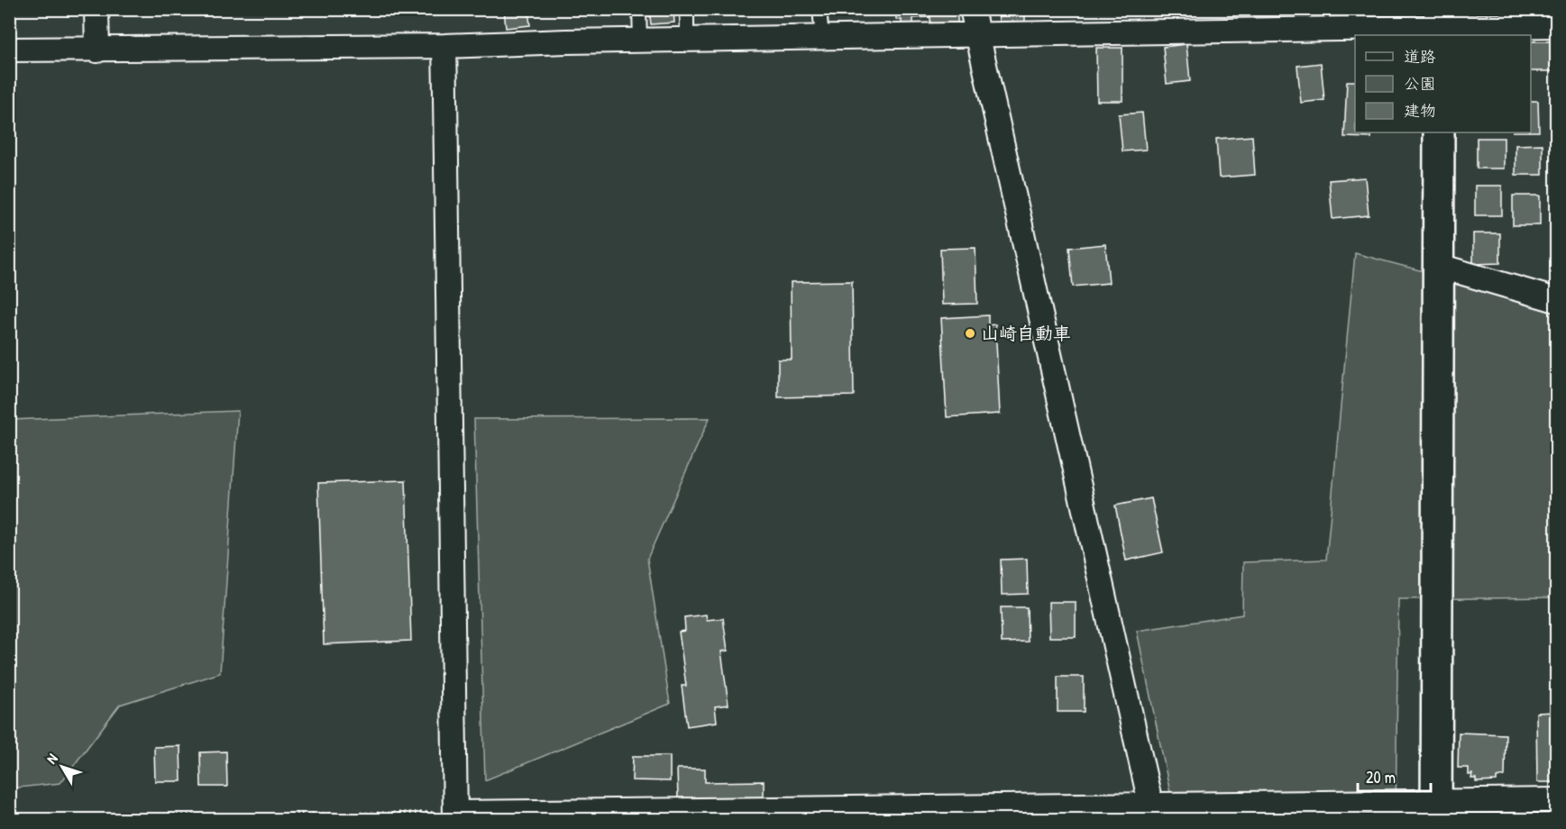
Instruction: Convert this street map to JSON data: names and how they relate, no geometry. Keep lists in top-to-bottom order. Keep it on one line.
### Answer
{"places":["山崎自動車"],"legend":["道路","公園","建物"],"scale_bar":"20 m","north":"top left"}
